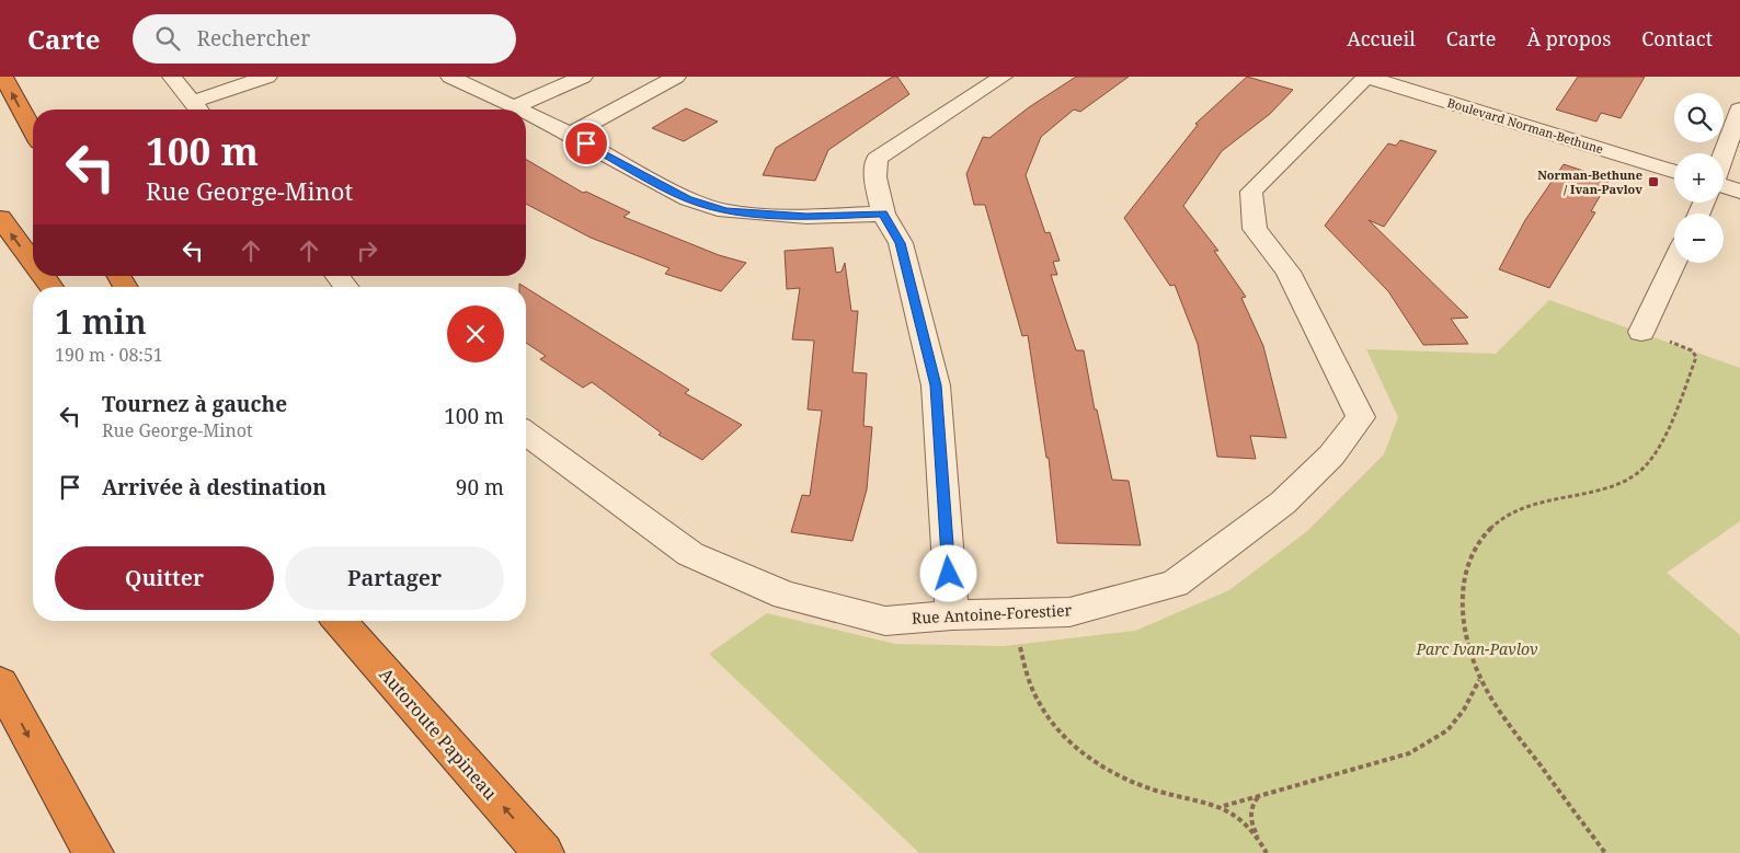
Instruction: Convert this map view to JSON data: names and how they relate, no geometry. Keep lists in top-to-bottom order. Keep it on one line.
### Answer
{"streets":{"highway":["Autoroute Papineau"],"street":["Boulevard Norman-Bethune","Rue Antoine-Forestier"]},"crossings":[["Boulevard Norman-Bethune","Rue Antoine-Forestier"]],"one_way":["Autoroute Papineau"],"parks":["Parc Ivan-Pavlov"],"places":{"transit":["Norman-Bethune / Ivan-Pavlov"]},"page":{"header":"Carte","search":"Rechercher","nav":["Accueil","Carte","À propos","Contact"],"map_buttons":["+","−"],"turn":["100 m","Rue George-Minot"],"heading":["1 min","190 m · 08:51"],"list":[{"name":"Tournez à gauche","note":"Rue George-Minot","value":"100 m"},{"name":"Arrivée à destination","value":"90 m"}],"buttons":["Quitter","Partager"]}}
